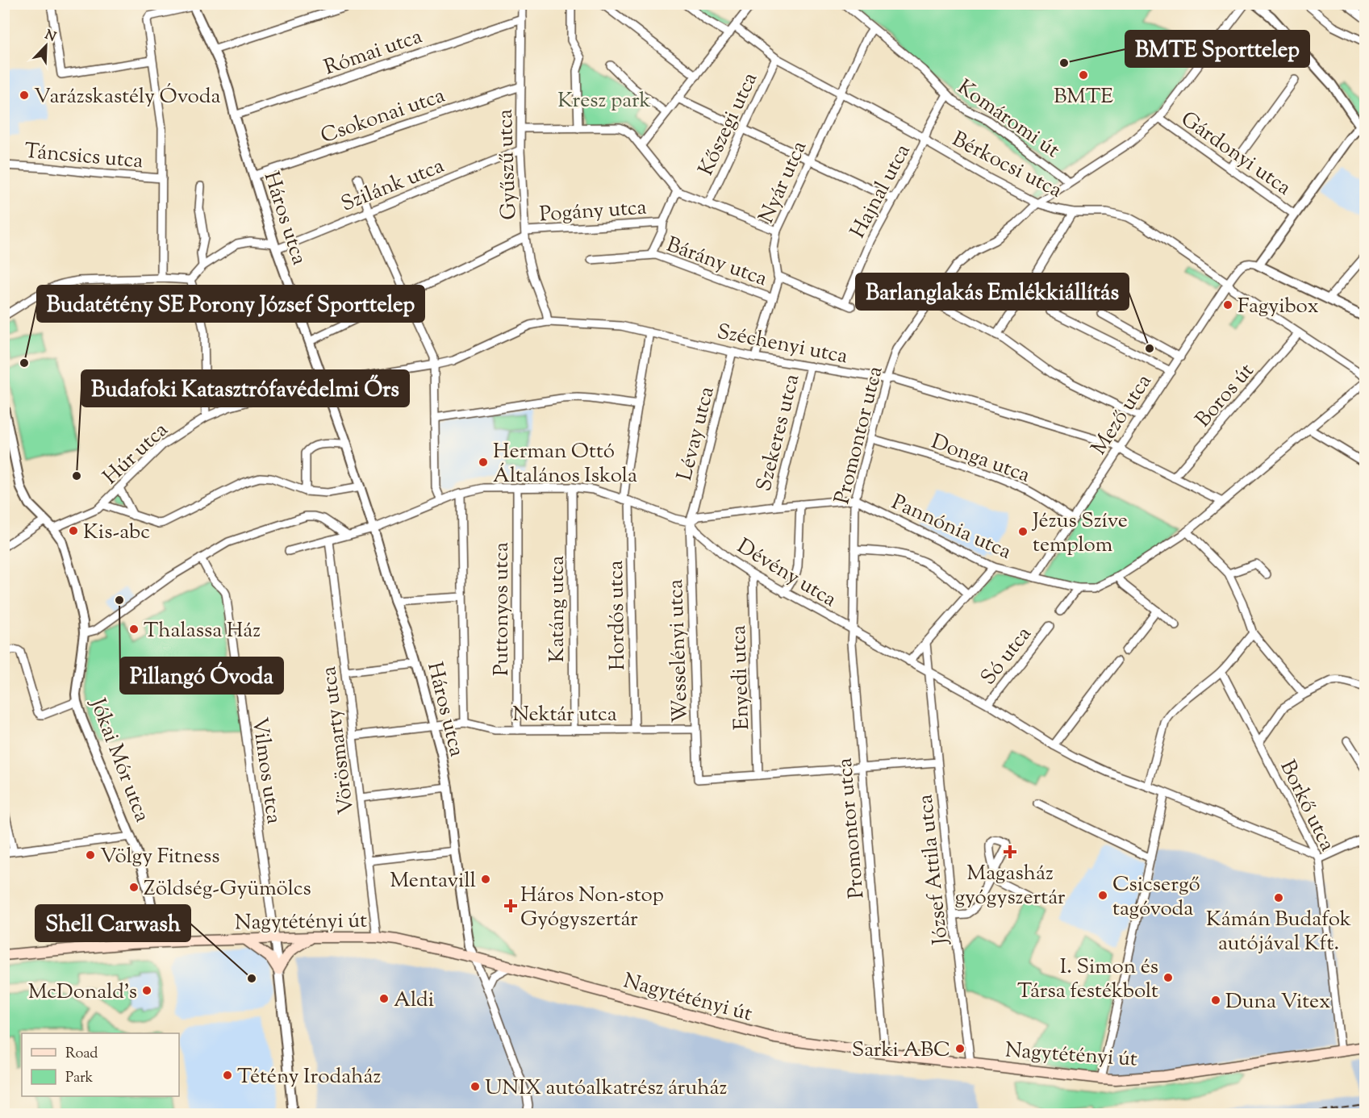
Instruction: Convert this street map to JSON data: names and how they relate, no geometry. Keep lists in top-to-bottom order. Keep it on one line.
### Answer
{"streets":{"main road":["Nagytétényi út"],"street":["Római utca","Csokonai utca","Komáromi út","Kőszegi utca","Gárdonyi utca","Táncsics utca","Bérkocsi utca","Gyűszű utca","Nyár utca","Szilánk utca","Hajnal utca","Pogány utca","Háros utca","Bárány utca","Széchenyi utca","Boros út","Mező utca","Szekeres utca","Lévay utca","Promontor utca","Húr utca","Donga utca","Pannónia utca","Dévény utca","Puttonyos utca","Katáng utca","Hordós utca","Wesselényi utca","Só utca","Enyedi utca","Nektár utca","Vörösmarty utca","Jókai Mór utca","Vilmos utca","Borkő utca","József Attila utca"]},"crossings":[["Római utca","Gyűszű utca"],["Római utca","Háros utca"],["Csokonai utca","Gyűszű utca"],["Csokonai utca","Háros utca"],["Komáromi út","Nyár utca"],["Komáromi út","Hajnal utca"],["Komáromi út","Promontor utca"],["Kőszegi utca","Bérkocsi utca"],["Gárdonyi utca","Promontor utca"],["Bérkocsi utca","Nyár utca"],["Bérkocsi utca","Hajnal utca"],["Bérkocsi utca","Boros út"],["Bérkocsi utca","Mező utca"],["Bérkocsi utca","Promontor utca"],["Gyűszű utca","Szilánk utca"],["Gyűszű utca","Pogány utca"],["Gyűszű utca","Széchenyi utca"],["Nyár utca","Hajnal utca"],["Nyár utca","Bárány utca"],["Nyár utca","Széchenyi utca"],["Szilánk utca","Háros utca"],["Háros utca","Széchenyi utca"],["Háros utca","Húr utca"],["Háros utca","Nektár utca"],["Háros utca","Nagytétényi út"],["Széchenyi utca","Boros út"],["Széchenyi utca","Mező utca"],["Széchenyi utca","Szekeres utca"],["Széchenyi utca","Lévay utca"],["Széchenyi utca","Promontor utca"],["Széchenyi utca","Húr utca"],["Széchenyi utca","Pannónia utca"],["Széchenyi utca","Hordós utca"],["Mező utca","Donga utca"],["Mező utca","Pannónia utca"],["Lévay utca","Dévény utca"],["Lévay utca","Wesselényi utca"],["Promontor utca","Donga utca"],["Promontor utca","Pannónia utca"],["Promontor utca","Dévény utca"],["Promontor utca","Nagytétényi út"],["Húr utca","Jókai Mór utca"],["Dévény utca","Wesselényi utca"],["Dévény utca","Só utca"],["Dévény utca","Enyedi utca"],["Dévény utca","Borkő utca"],["Dévény utca","József Attila utca"],["Puttonyos utca","Nektár utca"],["Katáng utca","Nektár utca"],["Hordós utca","Nektár utca"],["Wesselényi utca","Enyedi utca"],["Wesselényi utca","Nektár utca"],["Nektár utca","Vörösmarty utca"],["Vörösmarty utca","Nagytétényi út"],["Jókai Mór utca","Nagytétényi út"],["Vilmos utca","Nagytétényi út"],["Borkő utca","Nagytétényi út"],["József Attila utca","Nagytétényi út"]],"parks":["Kresz park"],"places":{"other":["BMTE Sporttelep","BMTE","Varázskastély Óvoda","Fagyibox","Barlanglakás Emlékkiállítás","Budatétény SE Porony József Sporttelep","Herman Ottó Általános Iskola","Budafoki Katasztrófavédelmi Őrs","Kis-abc","Jézus Szíve templom","Pillangó Óvoda","Thalassa Ház","Völgy Fitness","Mentavill","Zöldség-Gyümölcs","Csicsergő tagóvoda","Kámán Budafok autójával Kft.","I. Simon és Társa festékbolt","Shell Carwash","McDonald's","Aldi","Duna Vitex","Sarki ABC","Tétény Irodaház","UNIX autóalkatrész áruház"],"health":["Magasház gyógyszertár","Háros Non-stop Gyógyszertár"]},"legend":["Road","Park"],"north":"top right"}
